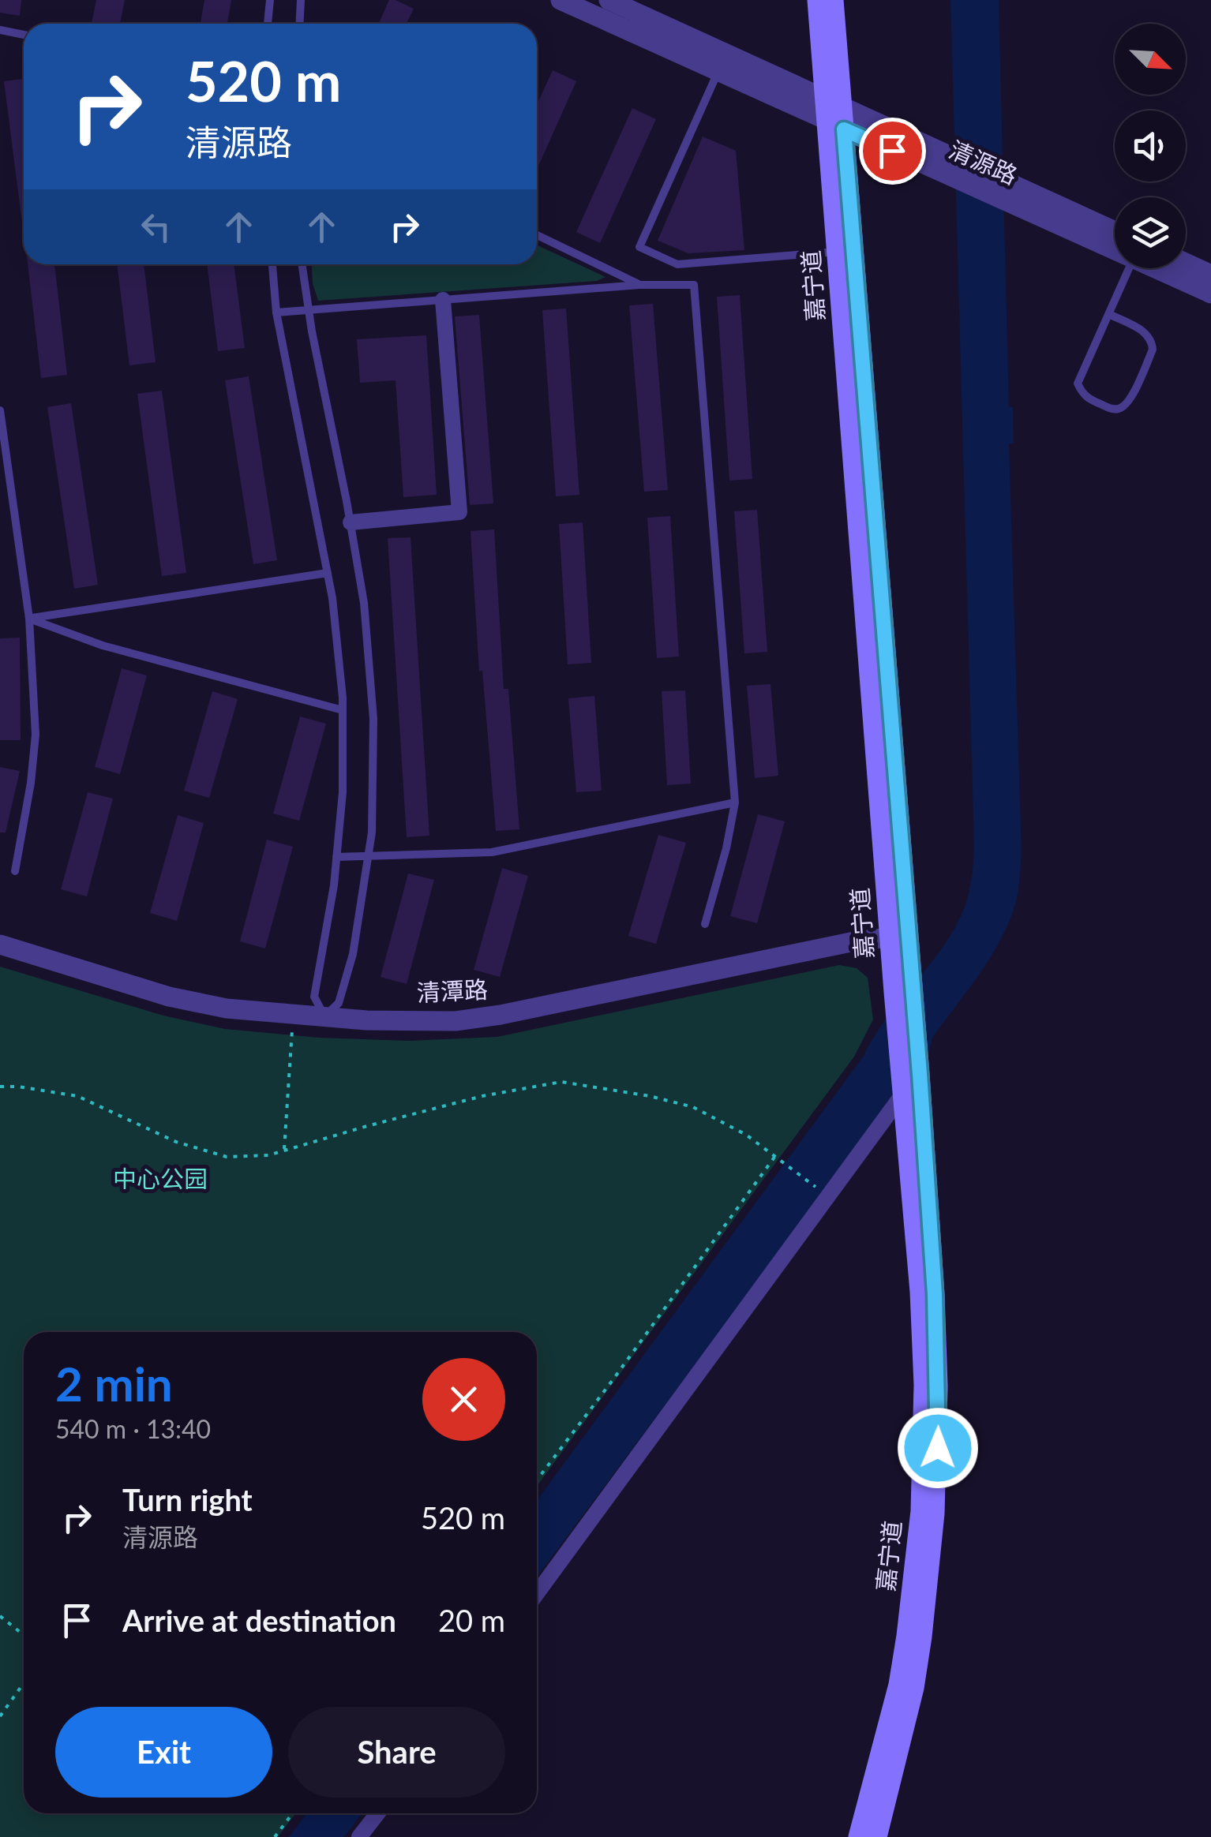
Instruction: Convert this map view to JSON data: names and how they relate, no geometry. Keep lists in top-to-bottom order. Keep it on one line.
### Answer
{"streets":{"main road":["嘉宁道"],"street":["清源路","清潭路"]},"crossings":[["清源路","嘉宁道"],["嘉宁道","清潭路"]],"parks":["中心公园"],"north":"bottom right","page":{"turn":["520 m","清源路"],"heading":["2 min","540 m · 13:40"],"list":[{"name":"Turn right","note":"清源路","value":"520 m"},{"name":"Arrive at destination","value":"20 m"}],"buttons":["Exit","Share"]}}
